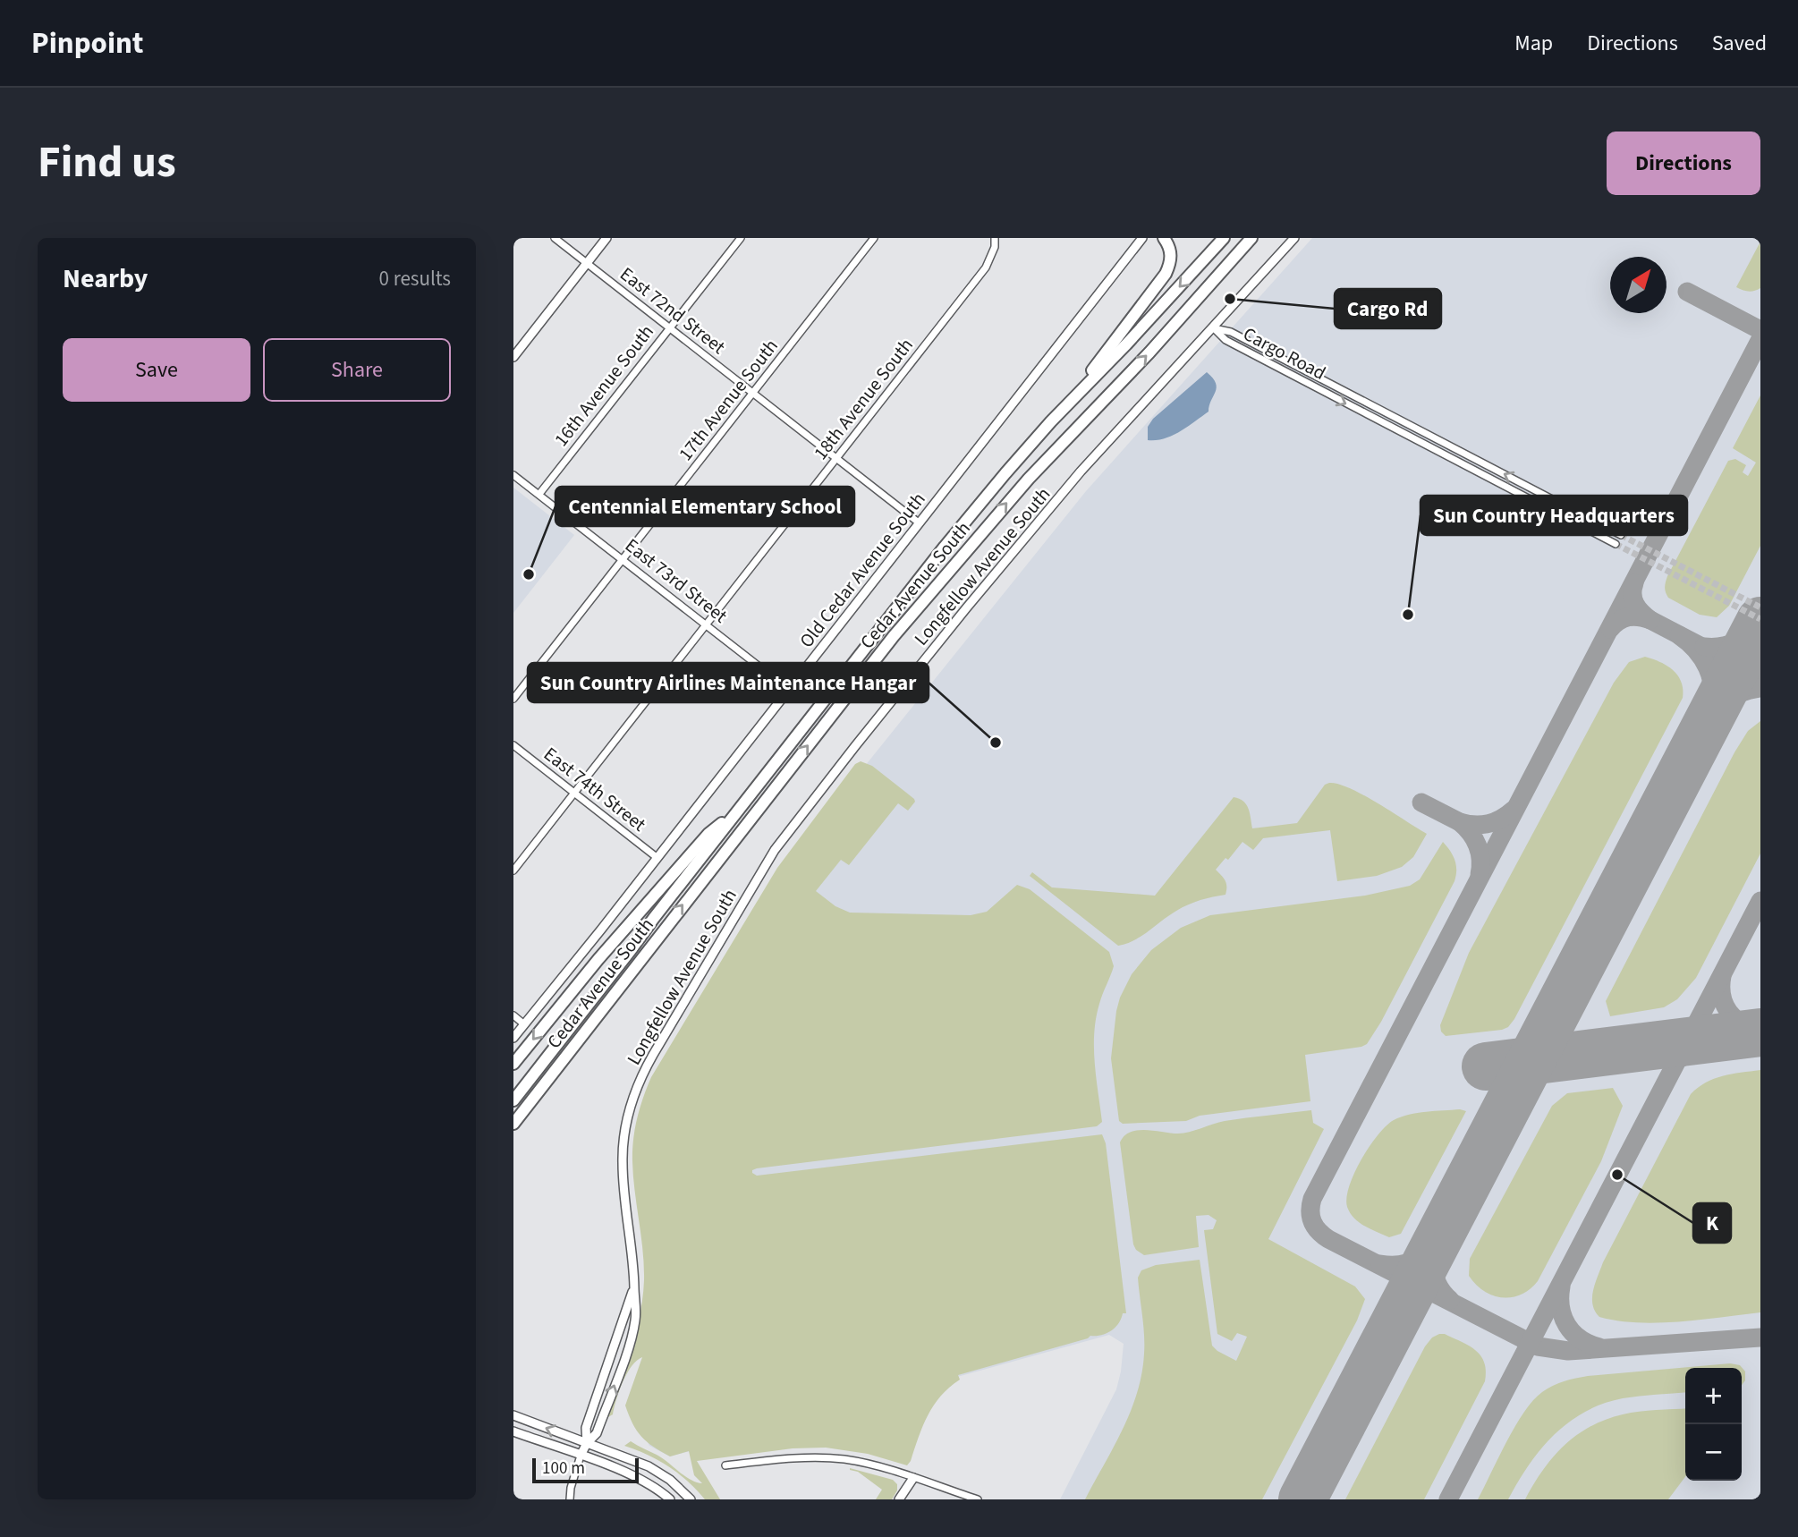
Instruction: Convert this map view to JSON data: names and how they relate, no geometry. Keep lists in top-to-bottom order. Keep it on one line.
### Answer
{"streets":{"highway":["Cedar Avenue South"],"street":["East 72nd Street","Cargo Road","16th Avenue South","18th Avenue South","17th Avenue South","Longfellow Avenue South","Old Cedar Avenue South","East 73rd Street","East 74th Street"]},"crossings":[["East 72nd Street","16th Avenue South"],["East 72nd Street","18th Avenue South"],["East 72nd Street","17th Avenue South"],["East 72nd Street","Old Cedar Avenue South"],["Cargo Road","Longfellow Avenue South"],["16th Avenue South","East 73rd Street"],["18th Avenue South","East 73rd Street"],["18th Avenue South","East 74th Street"],["17th Avenue South","East 73rd Street"],["Old Cedar Avenue South","East 73rd Street"],["Old Cedar Avenue South","East 74th Street"]],"places":["Cargo Rd","Centennial Elementary School","Sun Country Headquarters","Sun Country Airlines Maintenance Hangar","K"],"scale_bar":"100 m","north":"top right","page":{"header":"Pinpoint","nav":["Map","Directions","Saved"],"title":"Find us","buttons":["Directions",["Save","Share"]],"heading":["Nearby","0 results"],"map_buttons":["+","−"],"scale":"100 m"}}
